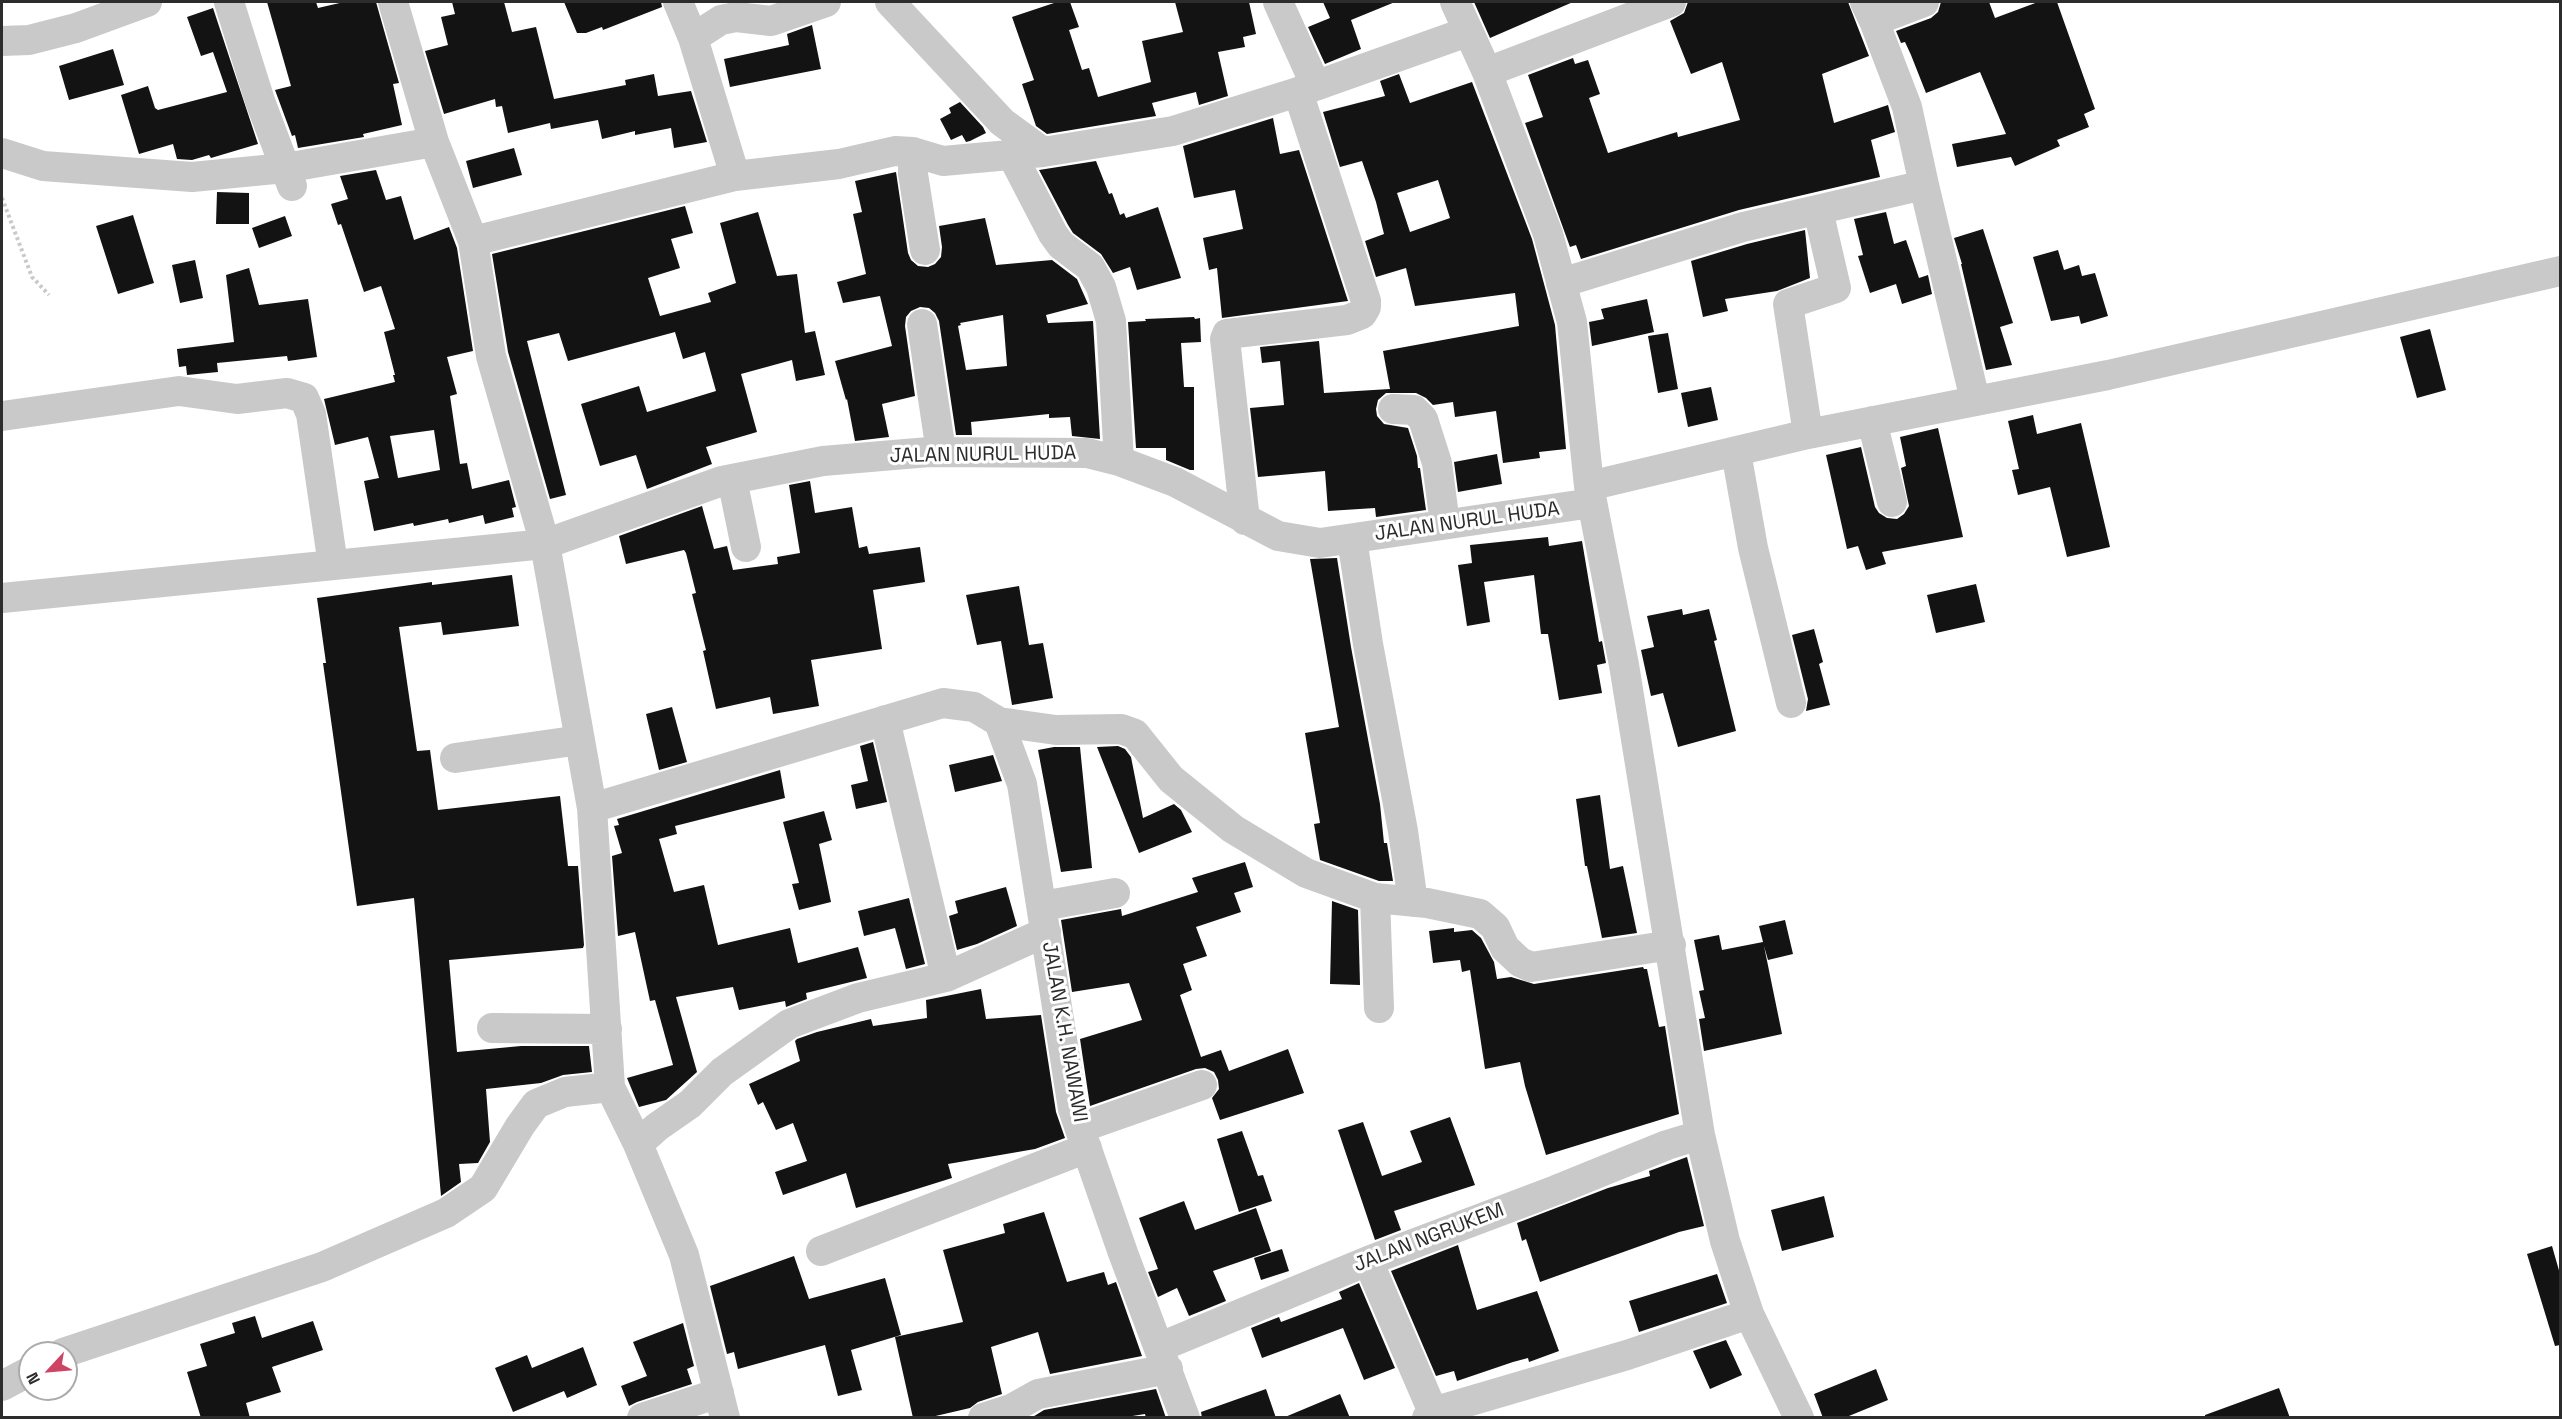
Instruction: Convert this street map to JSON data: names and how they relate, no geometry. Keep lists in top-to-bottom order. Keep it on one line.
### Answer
{"streets":{"street":["JALAN NURUL HUDA","JALAN K.H. NAWAWI","JALAN NGRUKEM"]},"crossings":[["JALAN K.H. NAWAWI","JALAN NGRUKEM"]],"north":"bottom left"}
